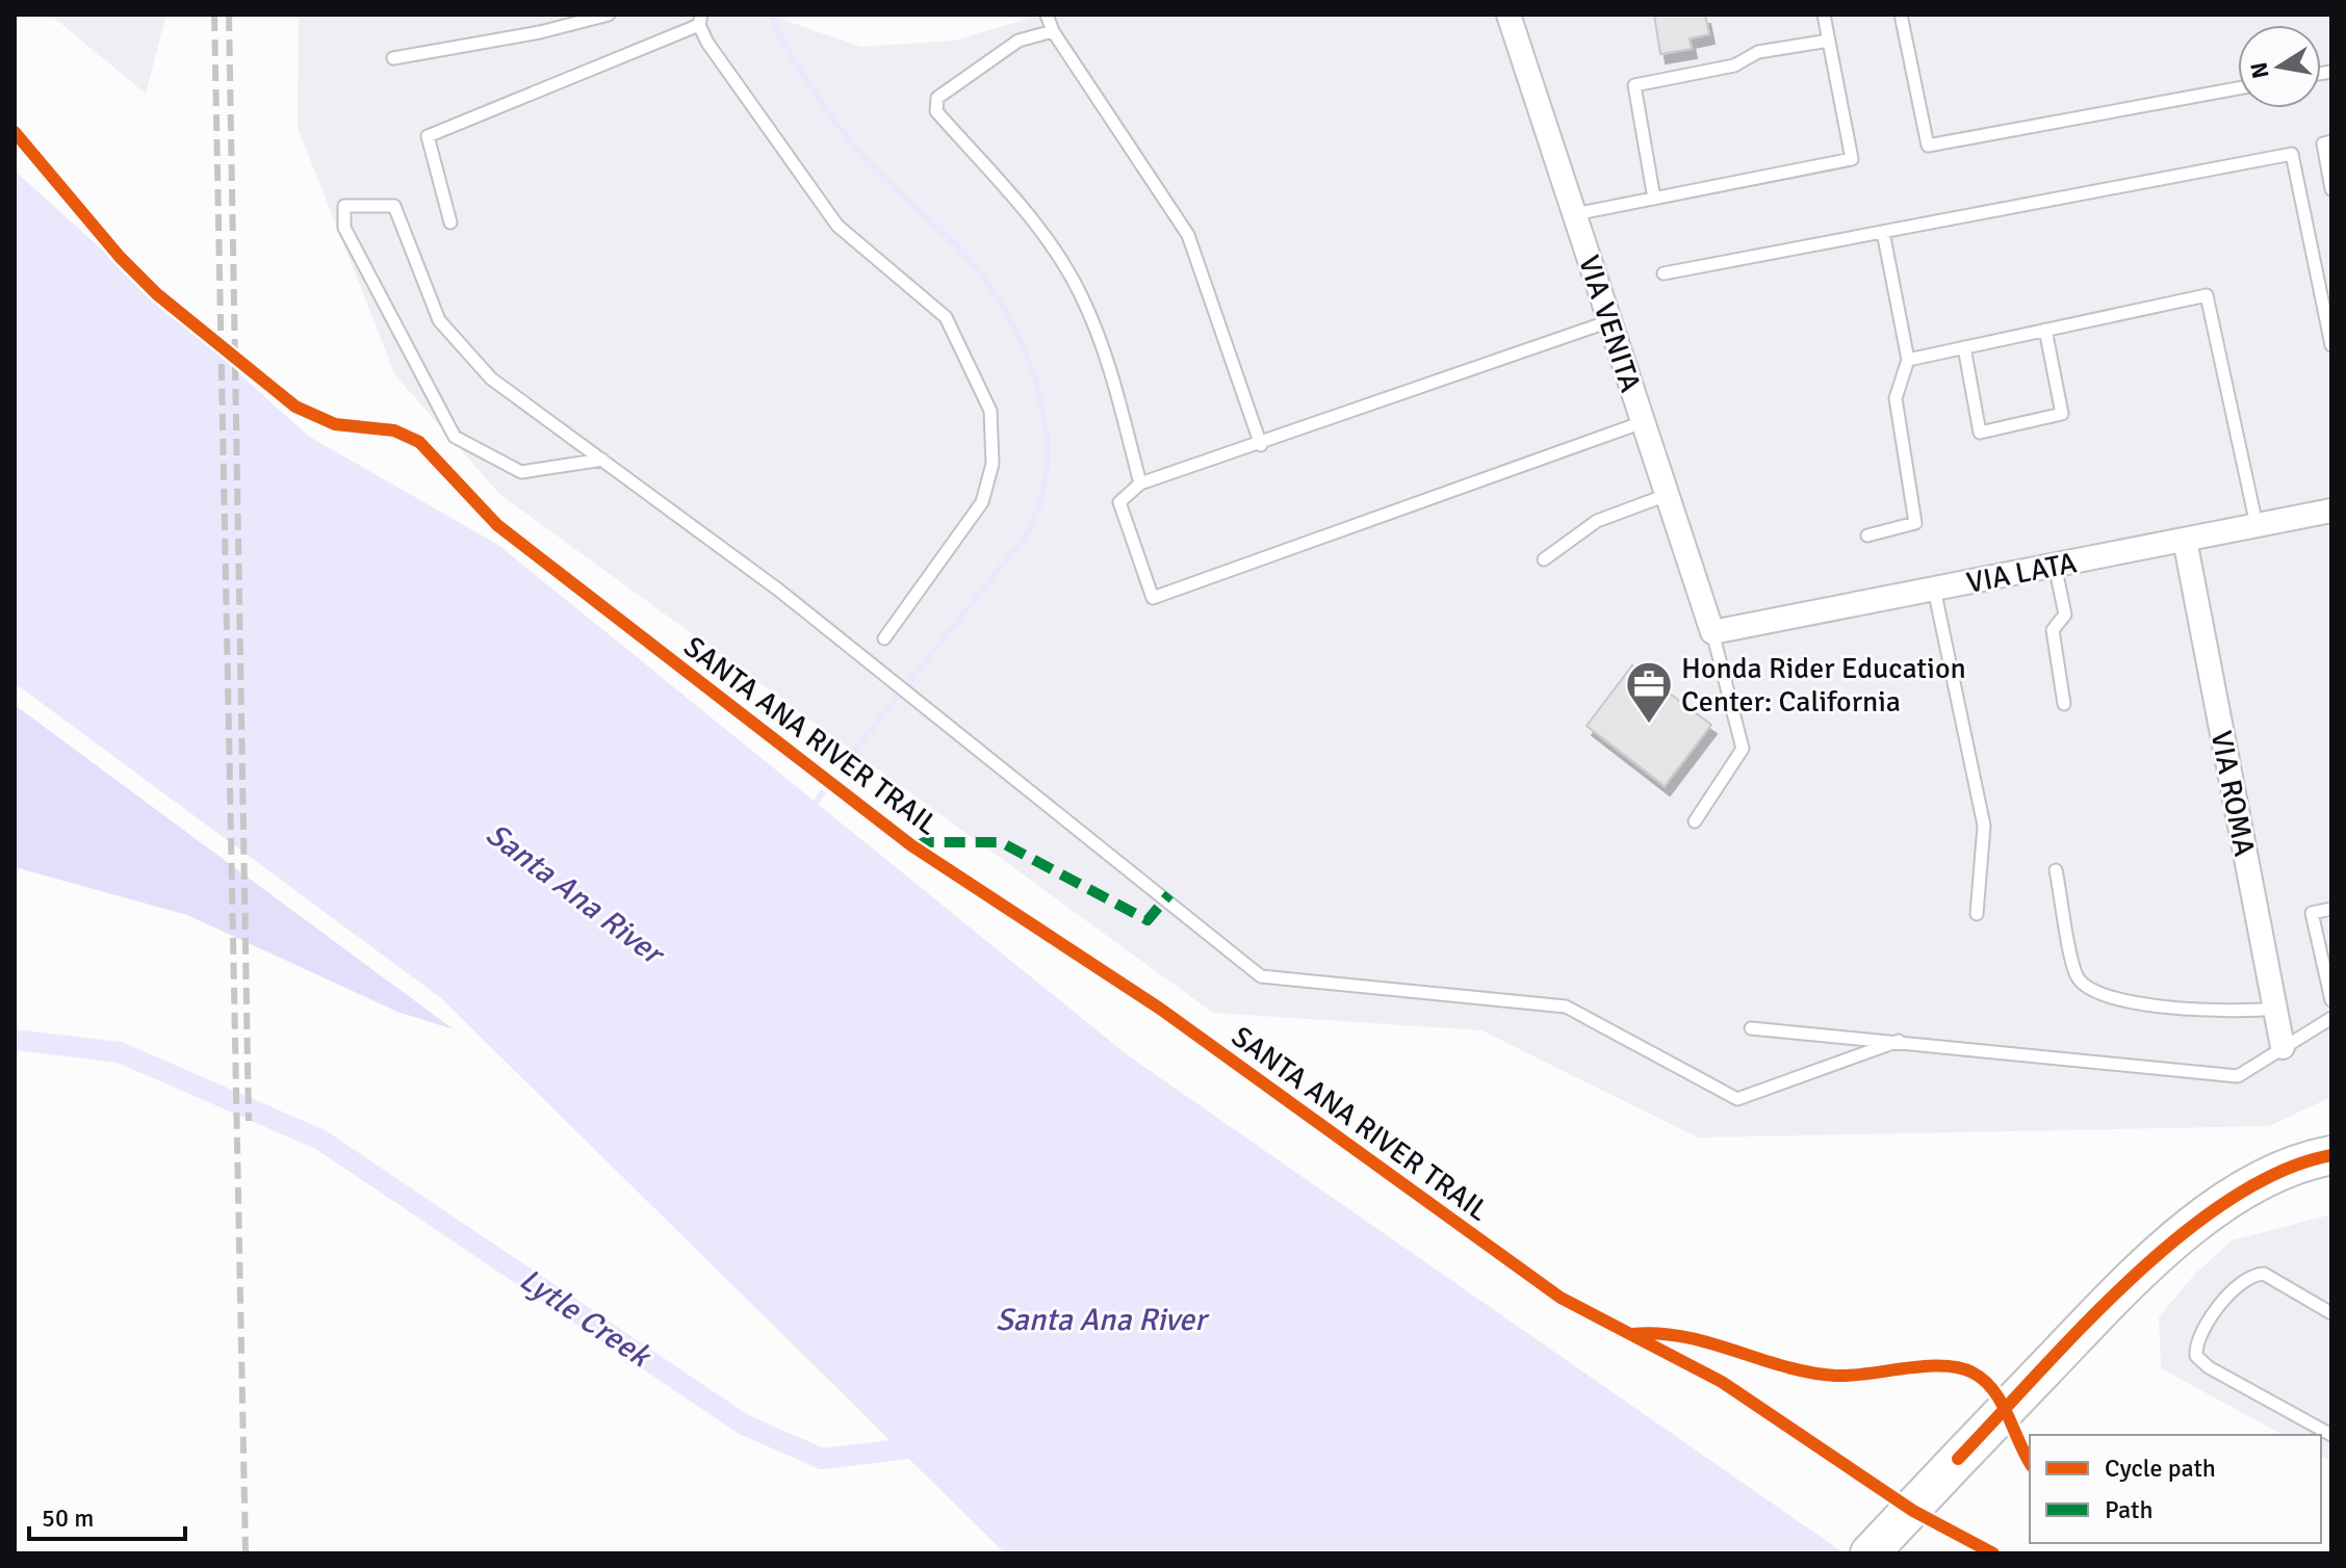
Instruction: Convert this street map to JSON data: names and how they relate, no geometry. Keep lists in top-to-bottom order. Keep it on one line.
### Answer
{"streets":{"street":["VIA VENITA","VIA LATA","VIA ROMA"],"cycle path":["SANTA ANA RIVER TRAIL"]},"crossings":[["VIA VENITA","VIA LATA"],["VIA LATA","VIA ROMA"]],"water":["Santa Ana River","Lytle Creek"],"places":{"office":["Honda Rider Education Center: California"]},"legend":["Cycle path","Path"],"scale_bar":"50 m","north":"left"}
